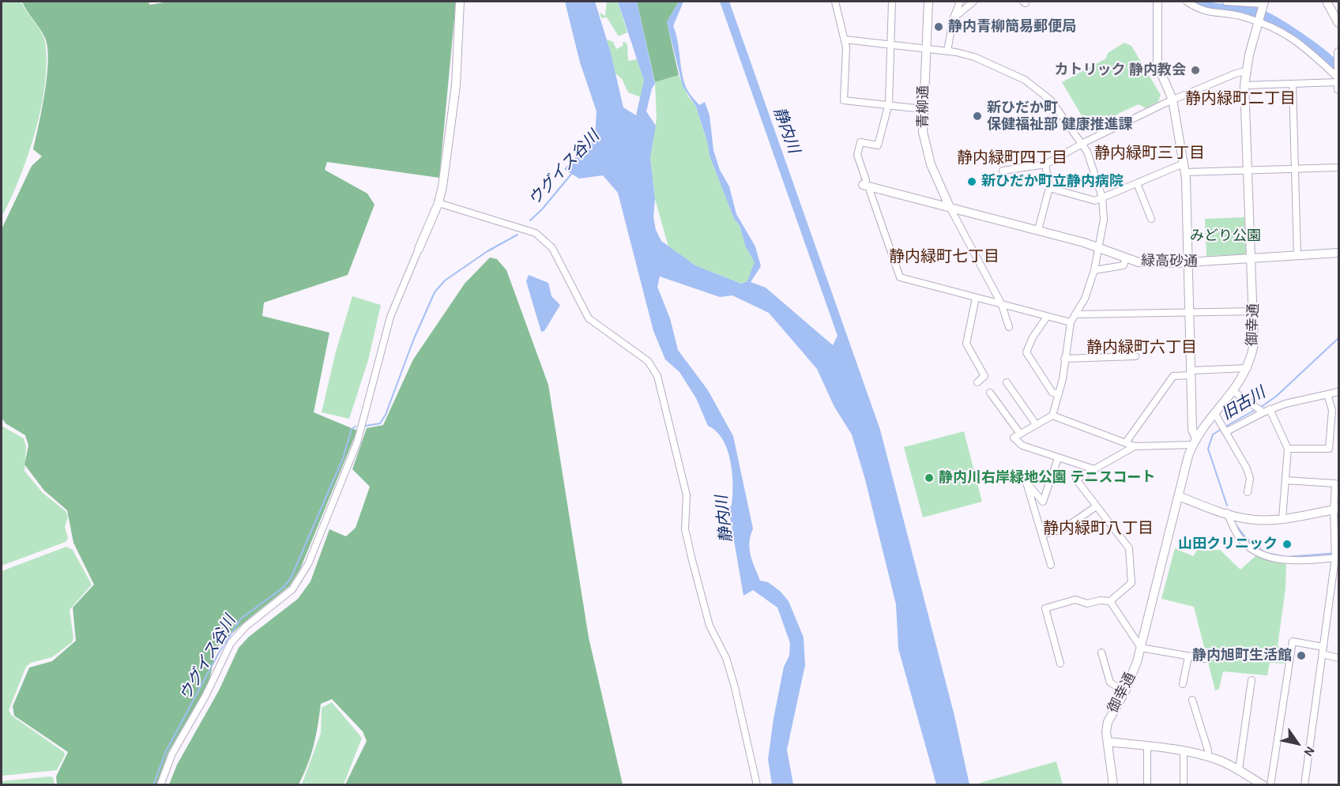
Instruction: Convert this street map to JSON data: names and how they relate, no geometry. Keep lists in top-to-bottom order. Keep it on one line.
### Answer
{"streets":{"street":["青柳通","緑高砂通","御幸通"]},"crossings":[["青柳通","緑高砂通"],["緑高砂通","御幸通"]],"districts":["静内緑町二丁目","静内緑町三丁目","静内緑町四丁目","静内緑町七丁目","静内緑町六丁目","静内緑町八丁目"],"water":["静内川","ウグイス谷川","旧古川"],"parks":["みどり公園"],"places":["静内青柳簡易郵便局","カトリック 静内教会","新ひだか町 保健福祉部 健康推進課","新ひだか町立静内病院","静内川右岸緑地公園 テニスコート","山田クリニック","静内旭町生活館"],"north":"bottom right"}
